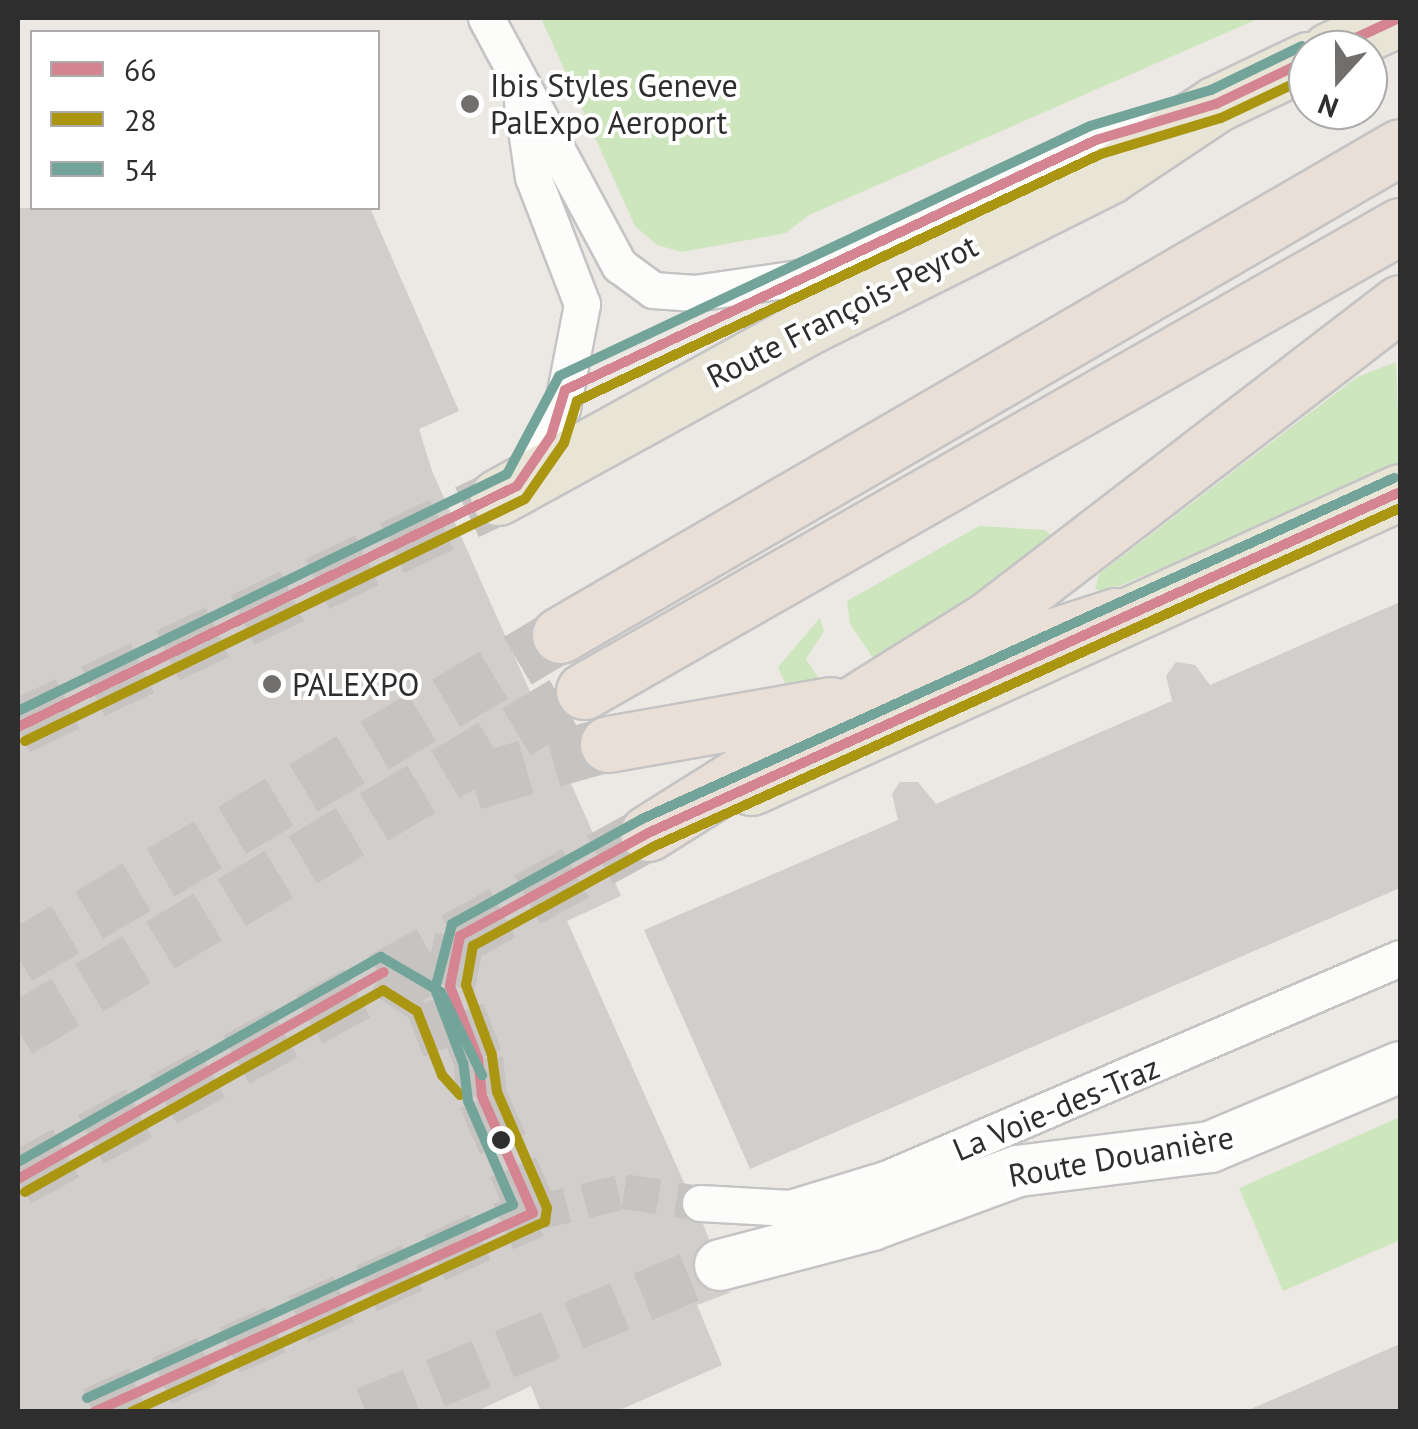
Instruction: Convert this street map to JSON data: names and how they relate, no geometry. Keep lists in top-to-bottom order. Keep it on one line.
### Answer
{"streets":{"main road":["Route François-Peyrot"],"street":["La Voie-des-Traz","Route Douanière"]},"places":["Ibis Styles Geneve PalExpo Aeroport","PALEXPO"],"lines":["transit line 66","transit line 54","transit line 28"],"legend":["66","28","54"],"north":"bottom"}
